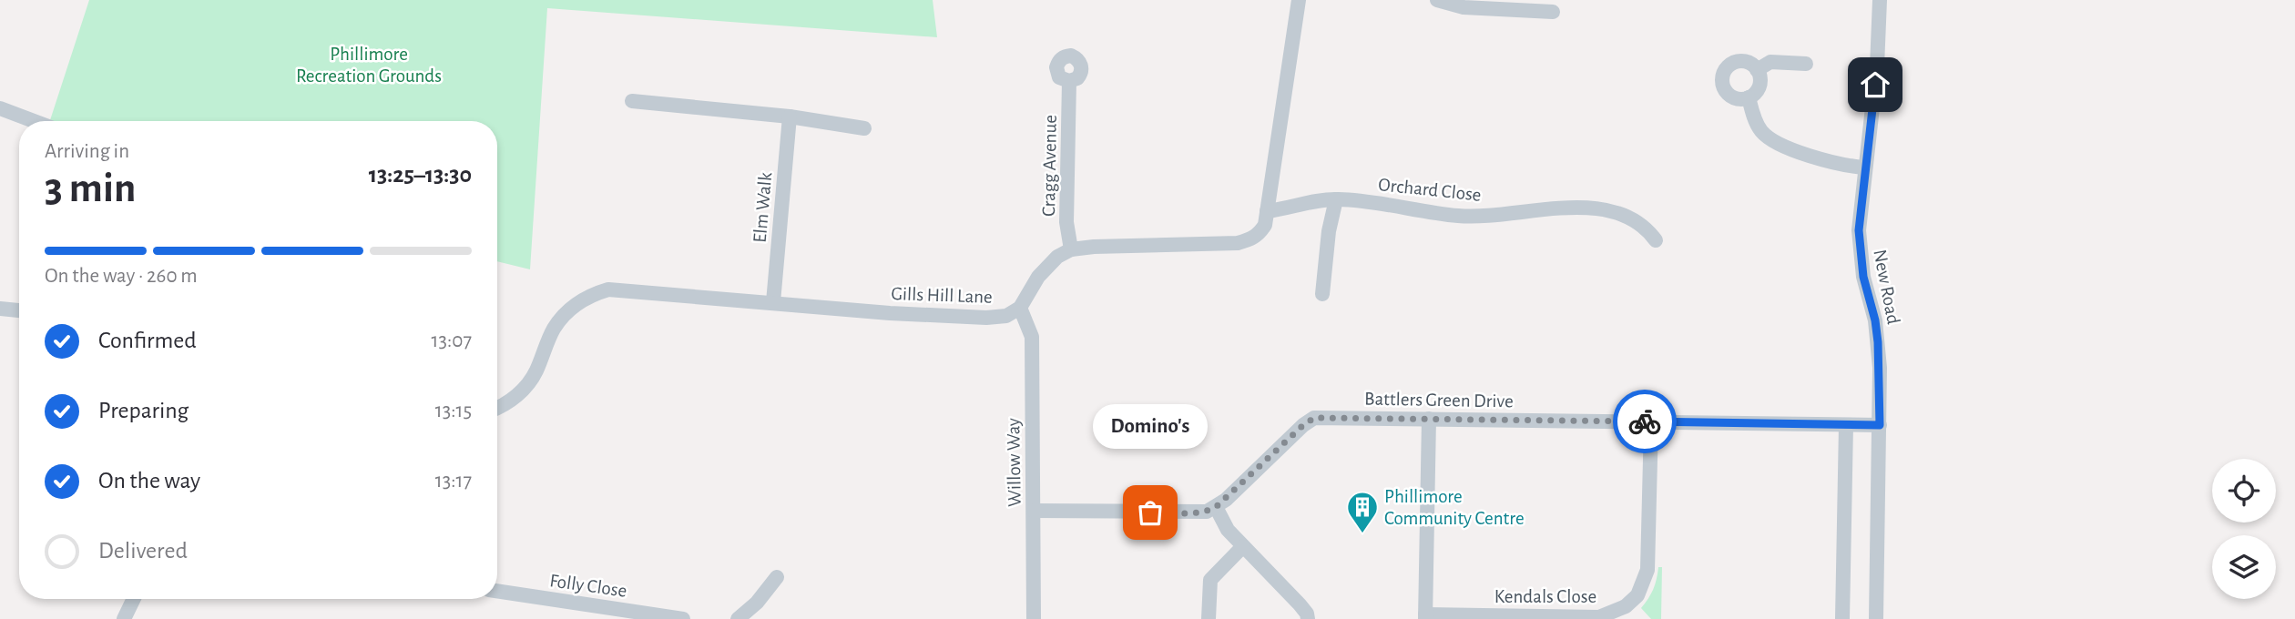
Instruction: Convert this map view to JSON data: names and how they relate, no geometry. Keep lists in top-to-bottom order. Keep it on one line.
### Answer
{"streets":{"street":["Cragg Avenue","Orchard Close","Elm Walk","New Road","Gills Hill Lane","Battlers Green Drive","Willow Way","Folly Close","Kendals Close"]},"crossings":[["Cragg Avenue","Gills Hill Lane"],["Orchard Close","Gills Hill Lane"],["Elm Walk","Gills Hill Lane"],["New Road","Battlers Green Drive"],["Gills Hill Lane","Willow Way"],["Battlers Green Drive","Kendals Close"]],"parks":["Phillimore Recreation Grounds"],"places":{"other":["Domino's"],"building":["Phillimore Community Centre"]},"page":{"heading":["3 min","Arriving in","13:25–13:30"],"bar":"On the way · 260 m","list":[["Confirmed","13:07"],["Preparing","13:15"],["On the way","13:17"],"Delivered"],"bubble":"Domino's"}}
